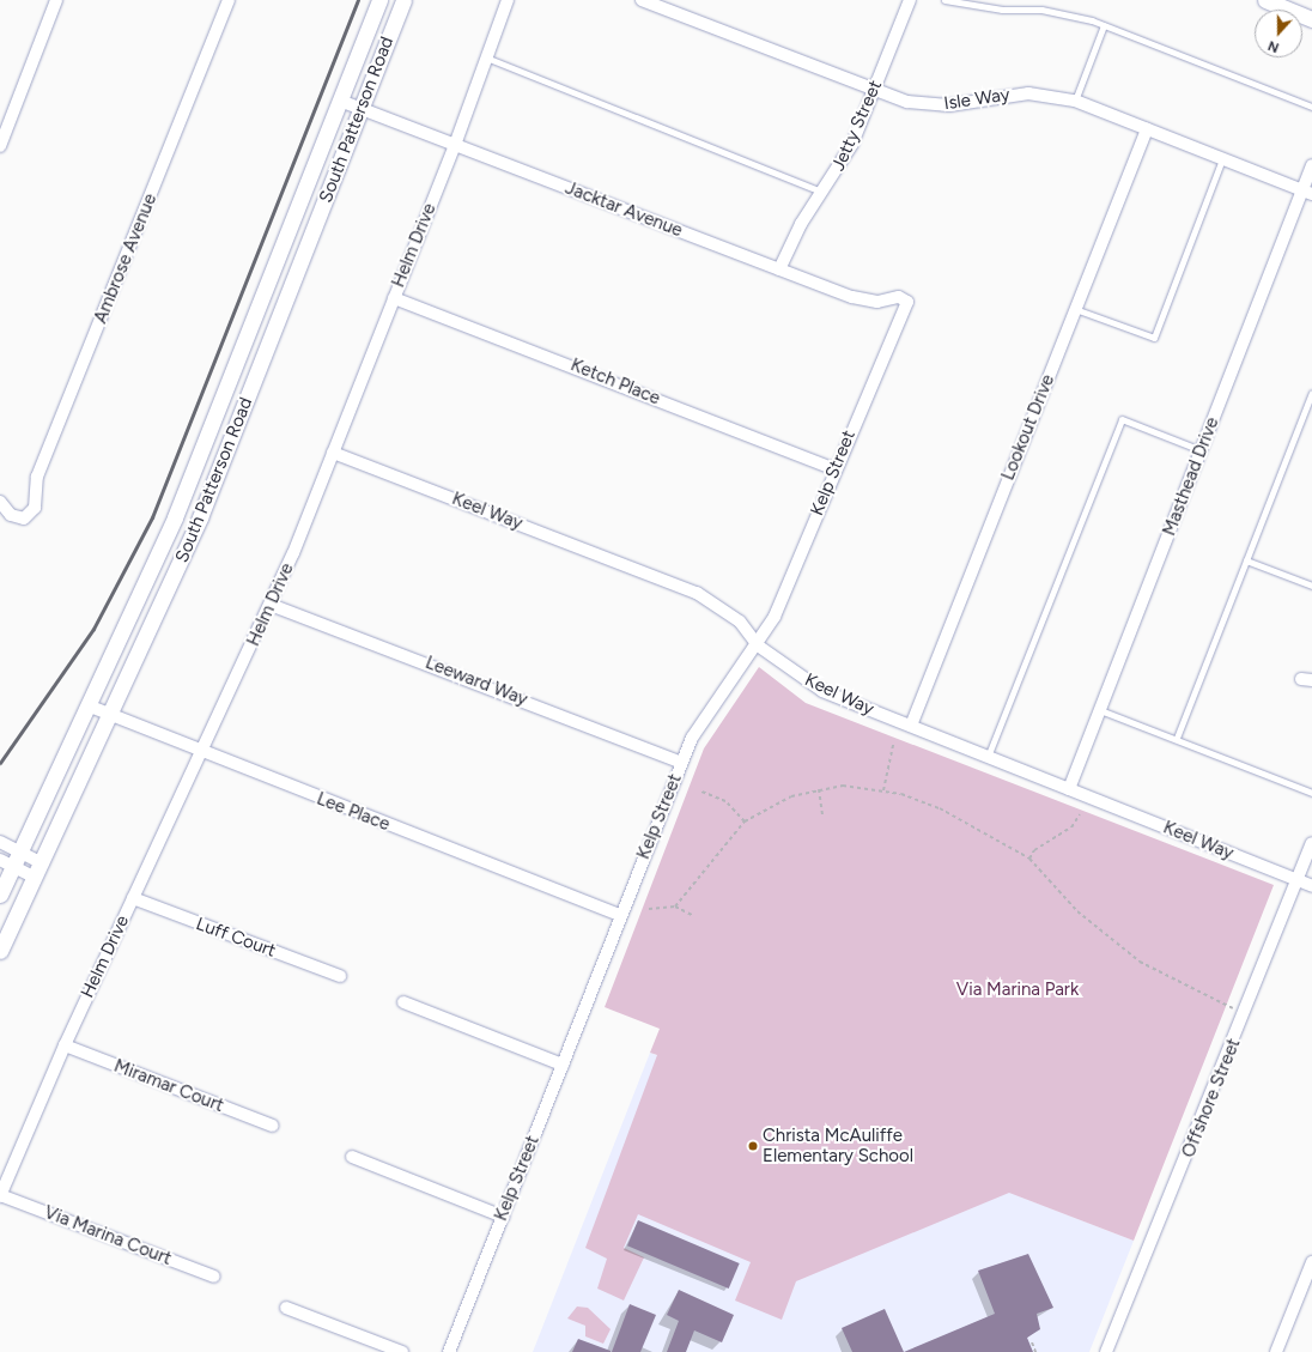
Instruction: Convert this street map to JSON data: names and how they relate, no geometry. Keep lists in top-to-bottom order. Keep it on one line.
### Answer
{"streets":{"street":["Isle Way","South Patterson Road","Jetty Street","Jacktar Avenue","Helm Drive","Ambrose Avenue","Ketch Place","Lookout Drive","Kelp Street","Masthead Drive","Keel Way","Leeward Way","Lee Place","Luff Court","Miramar Court","Offshore Street","Via Marina Court"]},"crossings":[["Isle Way","Jetty Street"],["Isle Way","Lookout Drive"],["Isle Way","Masthead Drive"],["South Patterson Road","Jacktar Avenue"],["South Patterson Road","Lee Place"],["Jetty Street","Jacktar Avenue"],["Jacktar Avenue","Helm Drive"],["Jacktar Avenue","Kelp Street"],["Helm Drive","Ketch Place"],["Helm Drive","Keel Way"],["Helm Drive","Leeward Way"],["Helm Drive","Lee Place"],["Helm Drive","Luff Court"],["Helm Drive","Miramar Court"],["Helm Drive","Via Marina Court"],["Ketch Place","Kelp Street"],["Lookout Drive","Keel Way"],["Kelp Street","Keel Way"],["Kelp Street","Leeward Way"],["Kelp Street","Lee Place"],["Masthead Drive","Keel Way"],["Keel Way","Offshore Street"]],"parks":["Via Marina Park"],"places":["Christa McAuliffe Elementary School"],"north":"bottom"}
